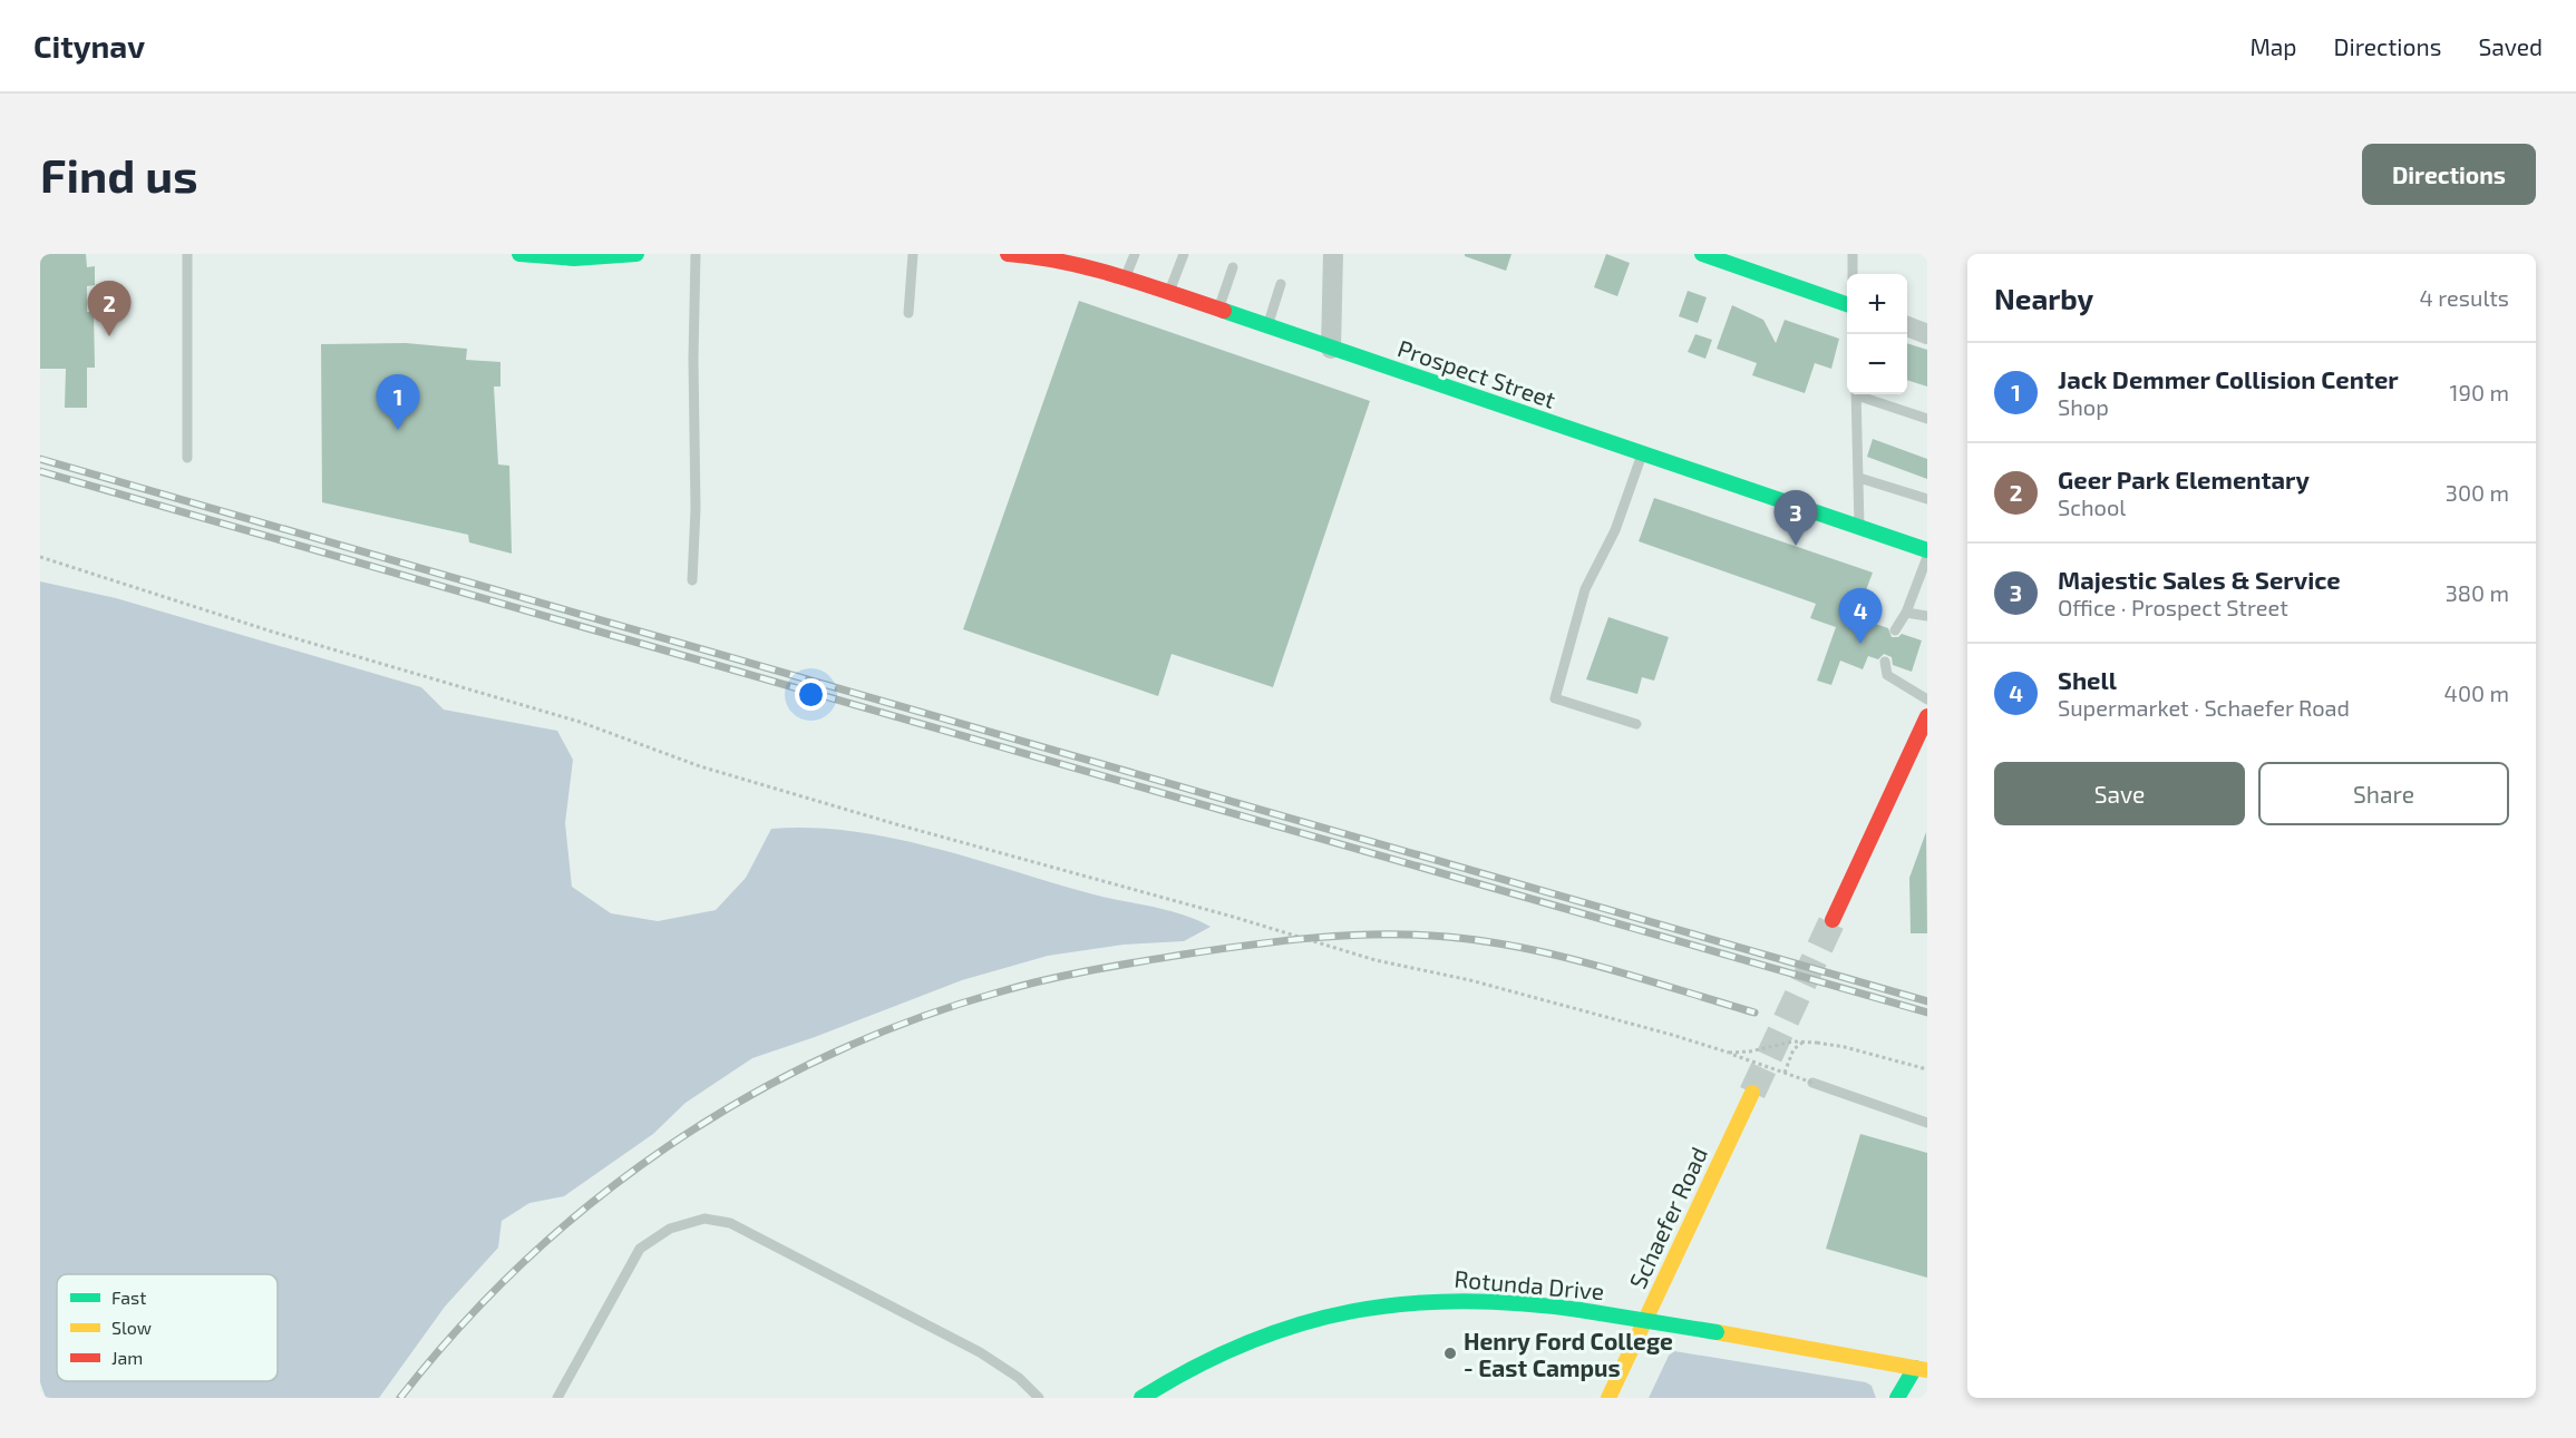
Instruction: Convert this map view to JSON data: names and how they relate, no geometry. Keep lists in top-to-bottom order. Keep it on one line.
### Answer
{"streets":{"main road":["Prospect Street","Schaefer Road","Rotunda Drive"]},"places":["Henry Ford College - East Campus"],"legend":["Fast","Slow","Jam"],"page":{"header":"Citynav","nav":["Map","Directions","Saved"],"buttons":["Directions",["Save","Share"]],"title":"Find us","heading":["Nearby","4 results"],"map_buttons":["+","−"],"pins":["2","1","3","4"],"list":[{"mark":"1","name":"Jack Demmer Collision Center","note":"Shop","value":"190 m"},{"mark":"2","name":"Geer Park Elementary","note":"School","value":"300 m"},{"mark":"3","name":"Majestic Sales & Service","note":"Office · Prospect Street","value":"380 m"},{"mark":"4","name":"Shell","note":"Supermarket · Schaefer Road","value":"400 m"}]}}
